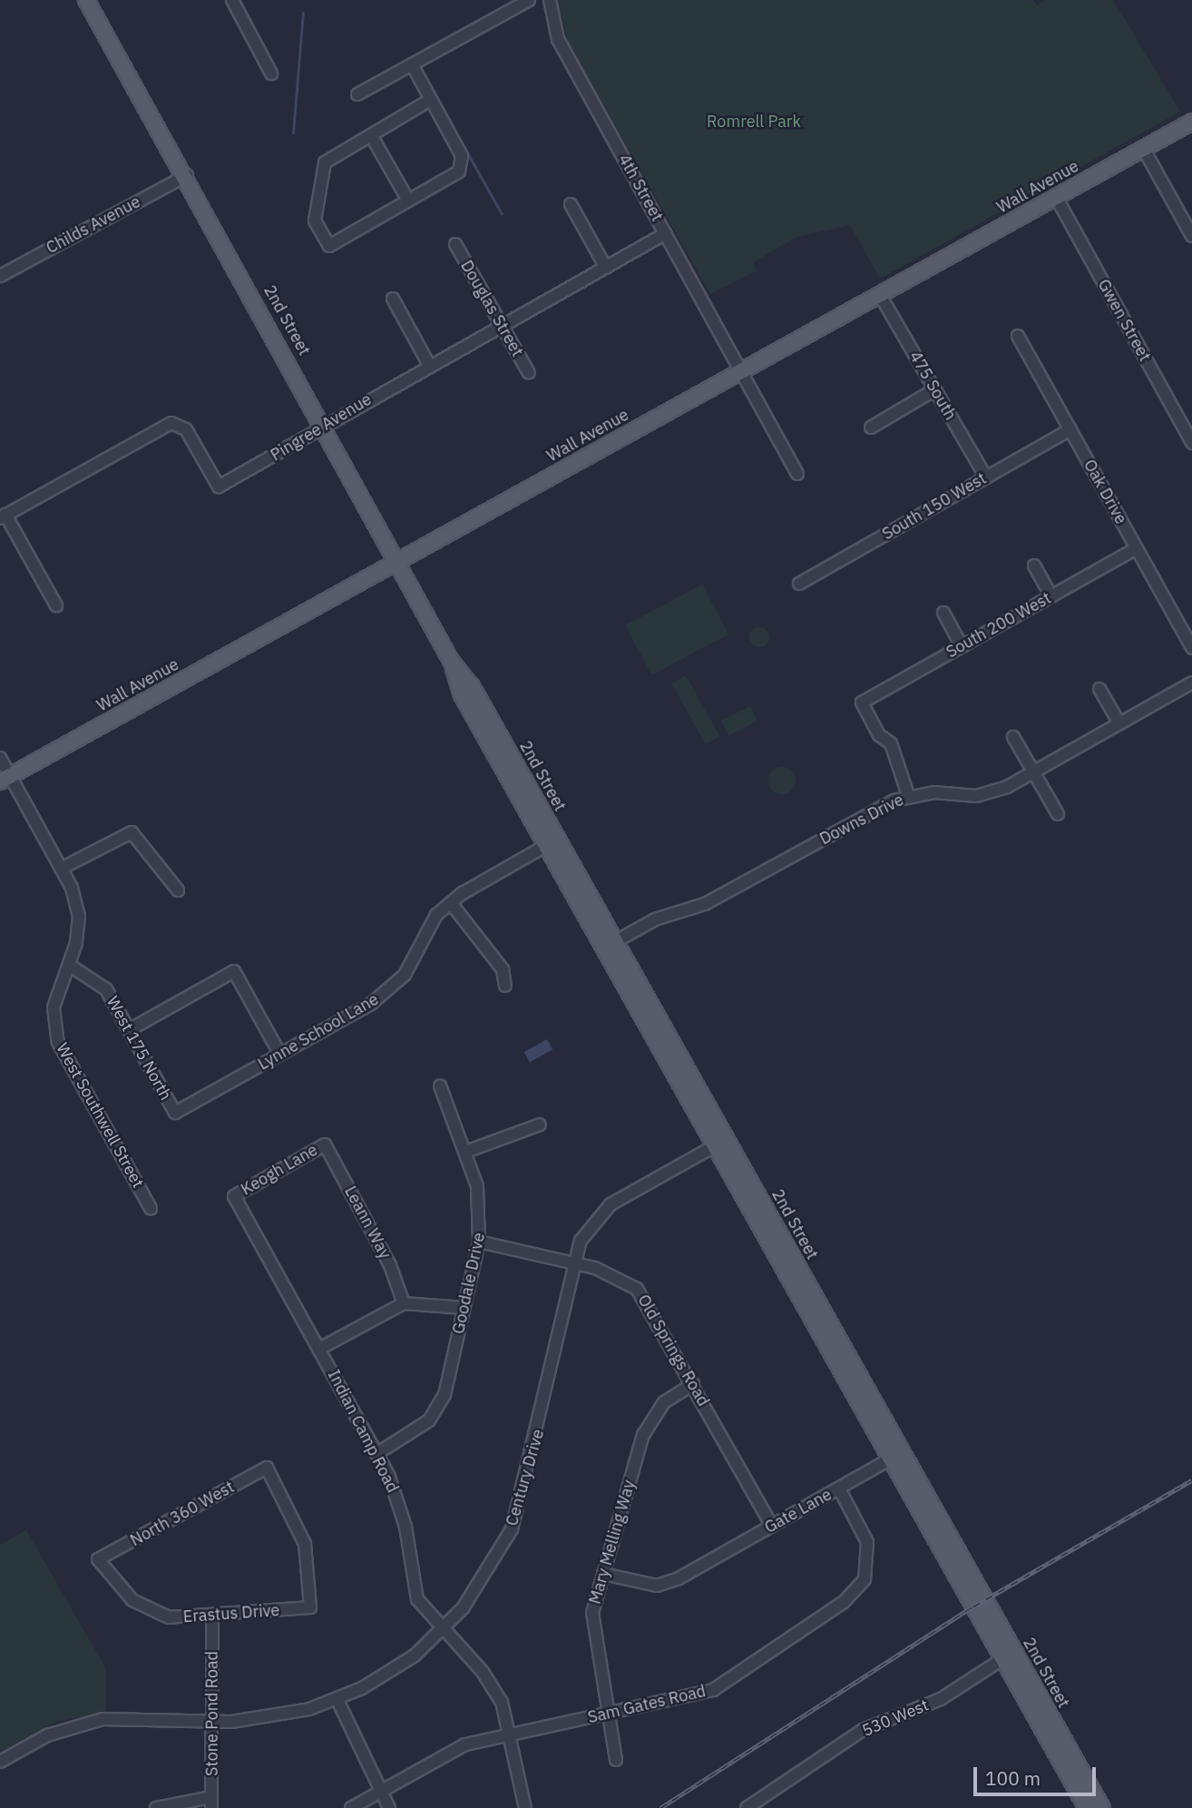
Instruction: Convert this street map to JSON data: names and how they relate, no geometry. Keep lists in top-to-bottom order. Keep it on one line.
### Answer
{"streets":{"main road":["Wall Avenue","2nd Street"],"street":["4th Street","Childs Avenue","Douglas Street","Gwen Street","475 South","Pingree Avenue","Oak Drive","South 150 West","South 200 West","Downs Drive","Lynne School Lane","West 175 North","West Southwell Street","Keogh Lane","Leann Way","Goodale Drive","Old Springs Road","Indian Camp Road","Century Drive","Gate Lane","North 360 West","Mary Melling Way","Erastus Drive","Sam Gates Road","Stone Pond Road","530 West"]},"crossings":[["Wall Avenue","4th Street"],["Wall Avenue","2nd Street"],["Wall Avenue","Gwen Street"],["Wall Avenue","475 South"],["Wall Avenue","West Southwell Street"],["4th Street","Pingree Avenue"],["Childs Avenue","2nd Street"],["Douglas Street","Pingree Avenue"],["2nd Street","Pingree Avenue"],["2nd Street","Downs Drive"],["2nd Street","Lynne School Lane"],["2nd Street","Century Drive"],["2nd Street","Gate Lane"],["2nd Street","530 West"],["475 South","South 150 West"],["Oak Drive","South 150 West"],["Oak Drive","South 200 West"],["South 200 West","Downs Drive"],["Lynne School Lane","West 175 North"],["West 175 North","West Southwell Street"],["Keogh Lane","Leann Way"],["Keogh Lane","Indian Camp Road"],["Goodale Drive","Old Springs Road"],["Goodale Drive","Indian Camp Road"],["Old Springs Road","Century Drive"],["Old Springs Road","Gate Lane"],["Old Springs Road","Mary Melling Way"],["Indian Camp Road","Century Drive"],["Indian Camp Road","Sam Gates Road"],["Century Drive","Stone Pond Road"],["Gate Lane","Mary Melling Way"],["Gate Lane","Sam Gates Road"],["North 360 West","Erastus Drive"],["Mary Melling Way","Sam Gates Road"],["Erastus Drive","Stone Pond Road"]],"parks":["Romrell Park"],"scale_bar":"100 m"}
